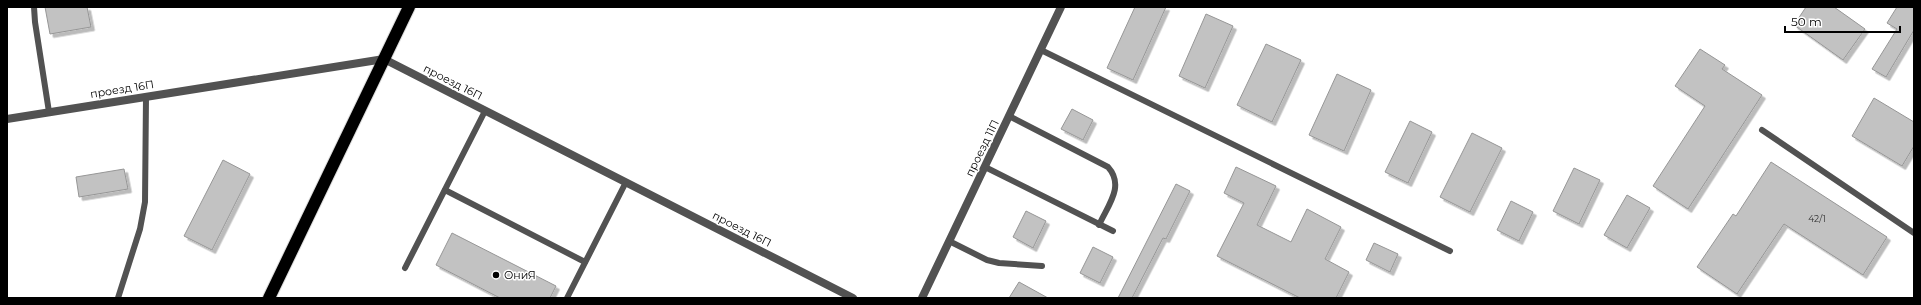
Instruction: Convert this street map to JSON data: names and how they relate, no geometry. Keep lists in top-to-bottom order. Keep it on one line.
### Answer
{"streets":{"street":["проезд 16П","проезд 11П"]},"places":["ОниЯ"],"house_numbers":["42/1"],"scale_bar":"50 m"}
